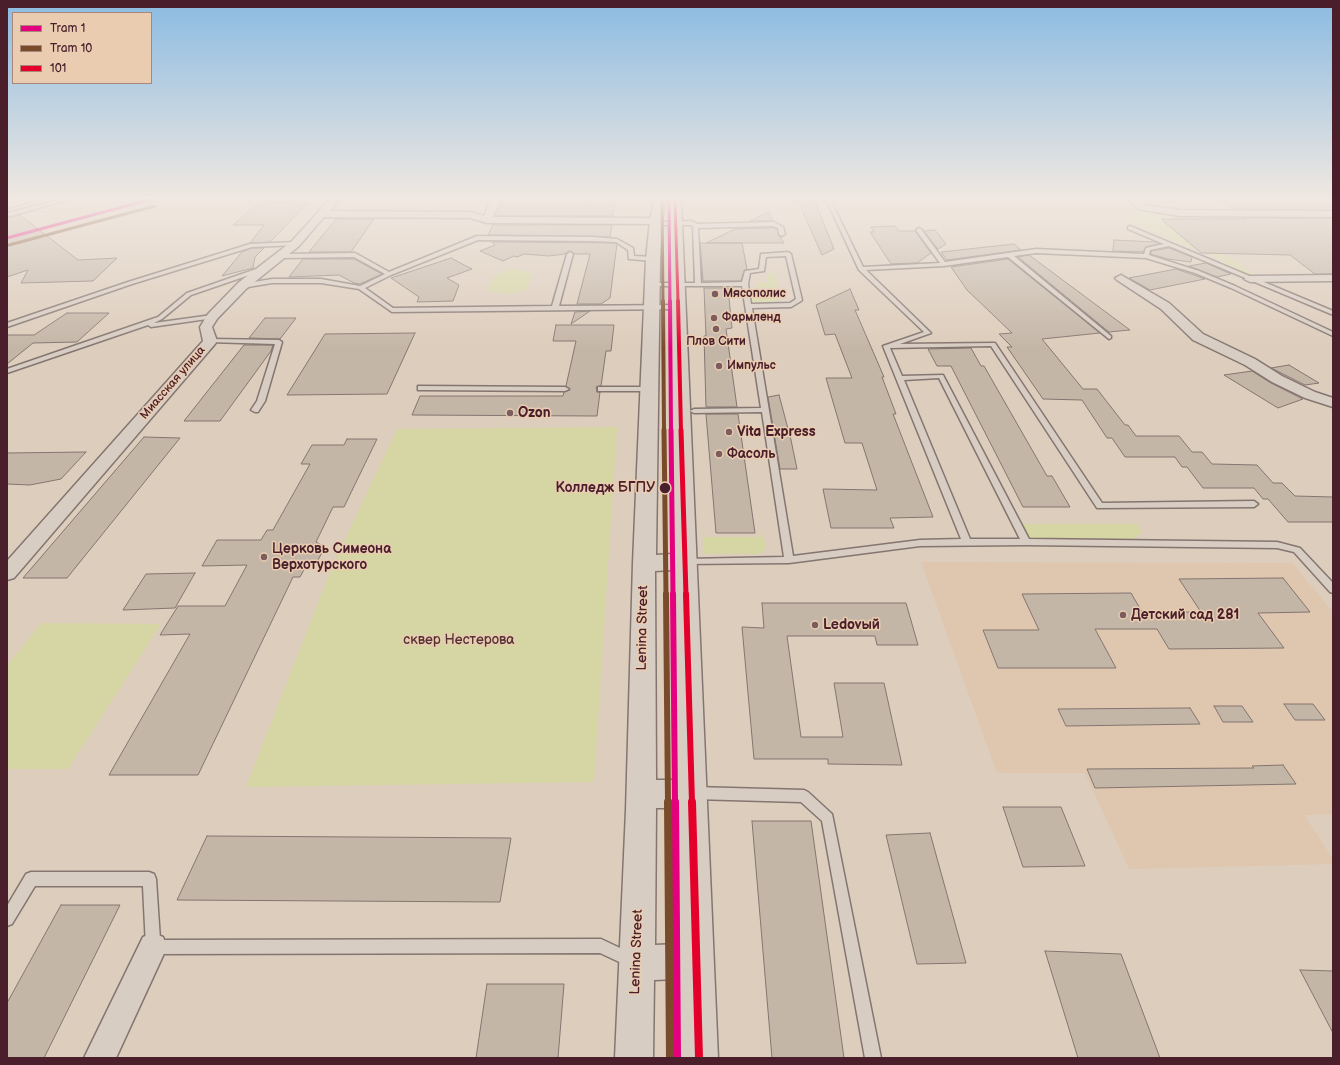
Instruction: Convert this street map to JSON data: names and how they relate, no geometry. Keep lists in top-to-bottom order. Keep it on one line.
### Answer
{"streets":{"street":["Миасская улица","Lenina Street"]},"parks":["сквер Нестерова"],"places":["Мясополис","Фармленд","Плов Сити","Импульс","Ozon","Vita Express","Фасоль","Колледж БГПУ","Церковь Симеона Верхотурского","Детский сад 281","Ledovый"],"lines":["tram line 1","tram line 10","transit line 101"],"legend":["Tram 1","Tram 10","101"]}
